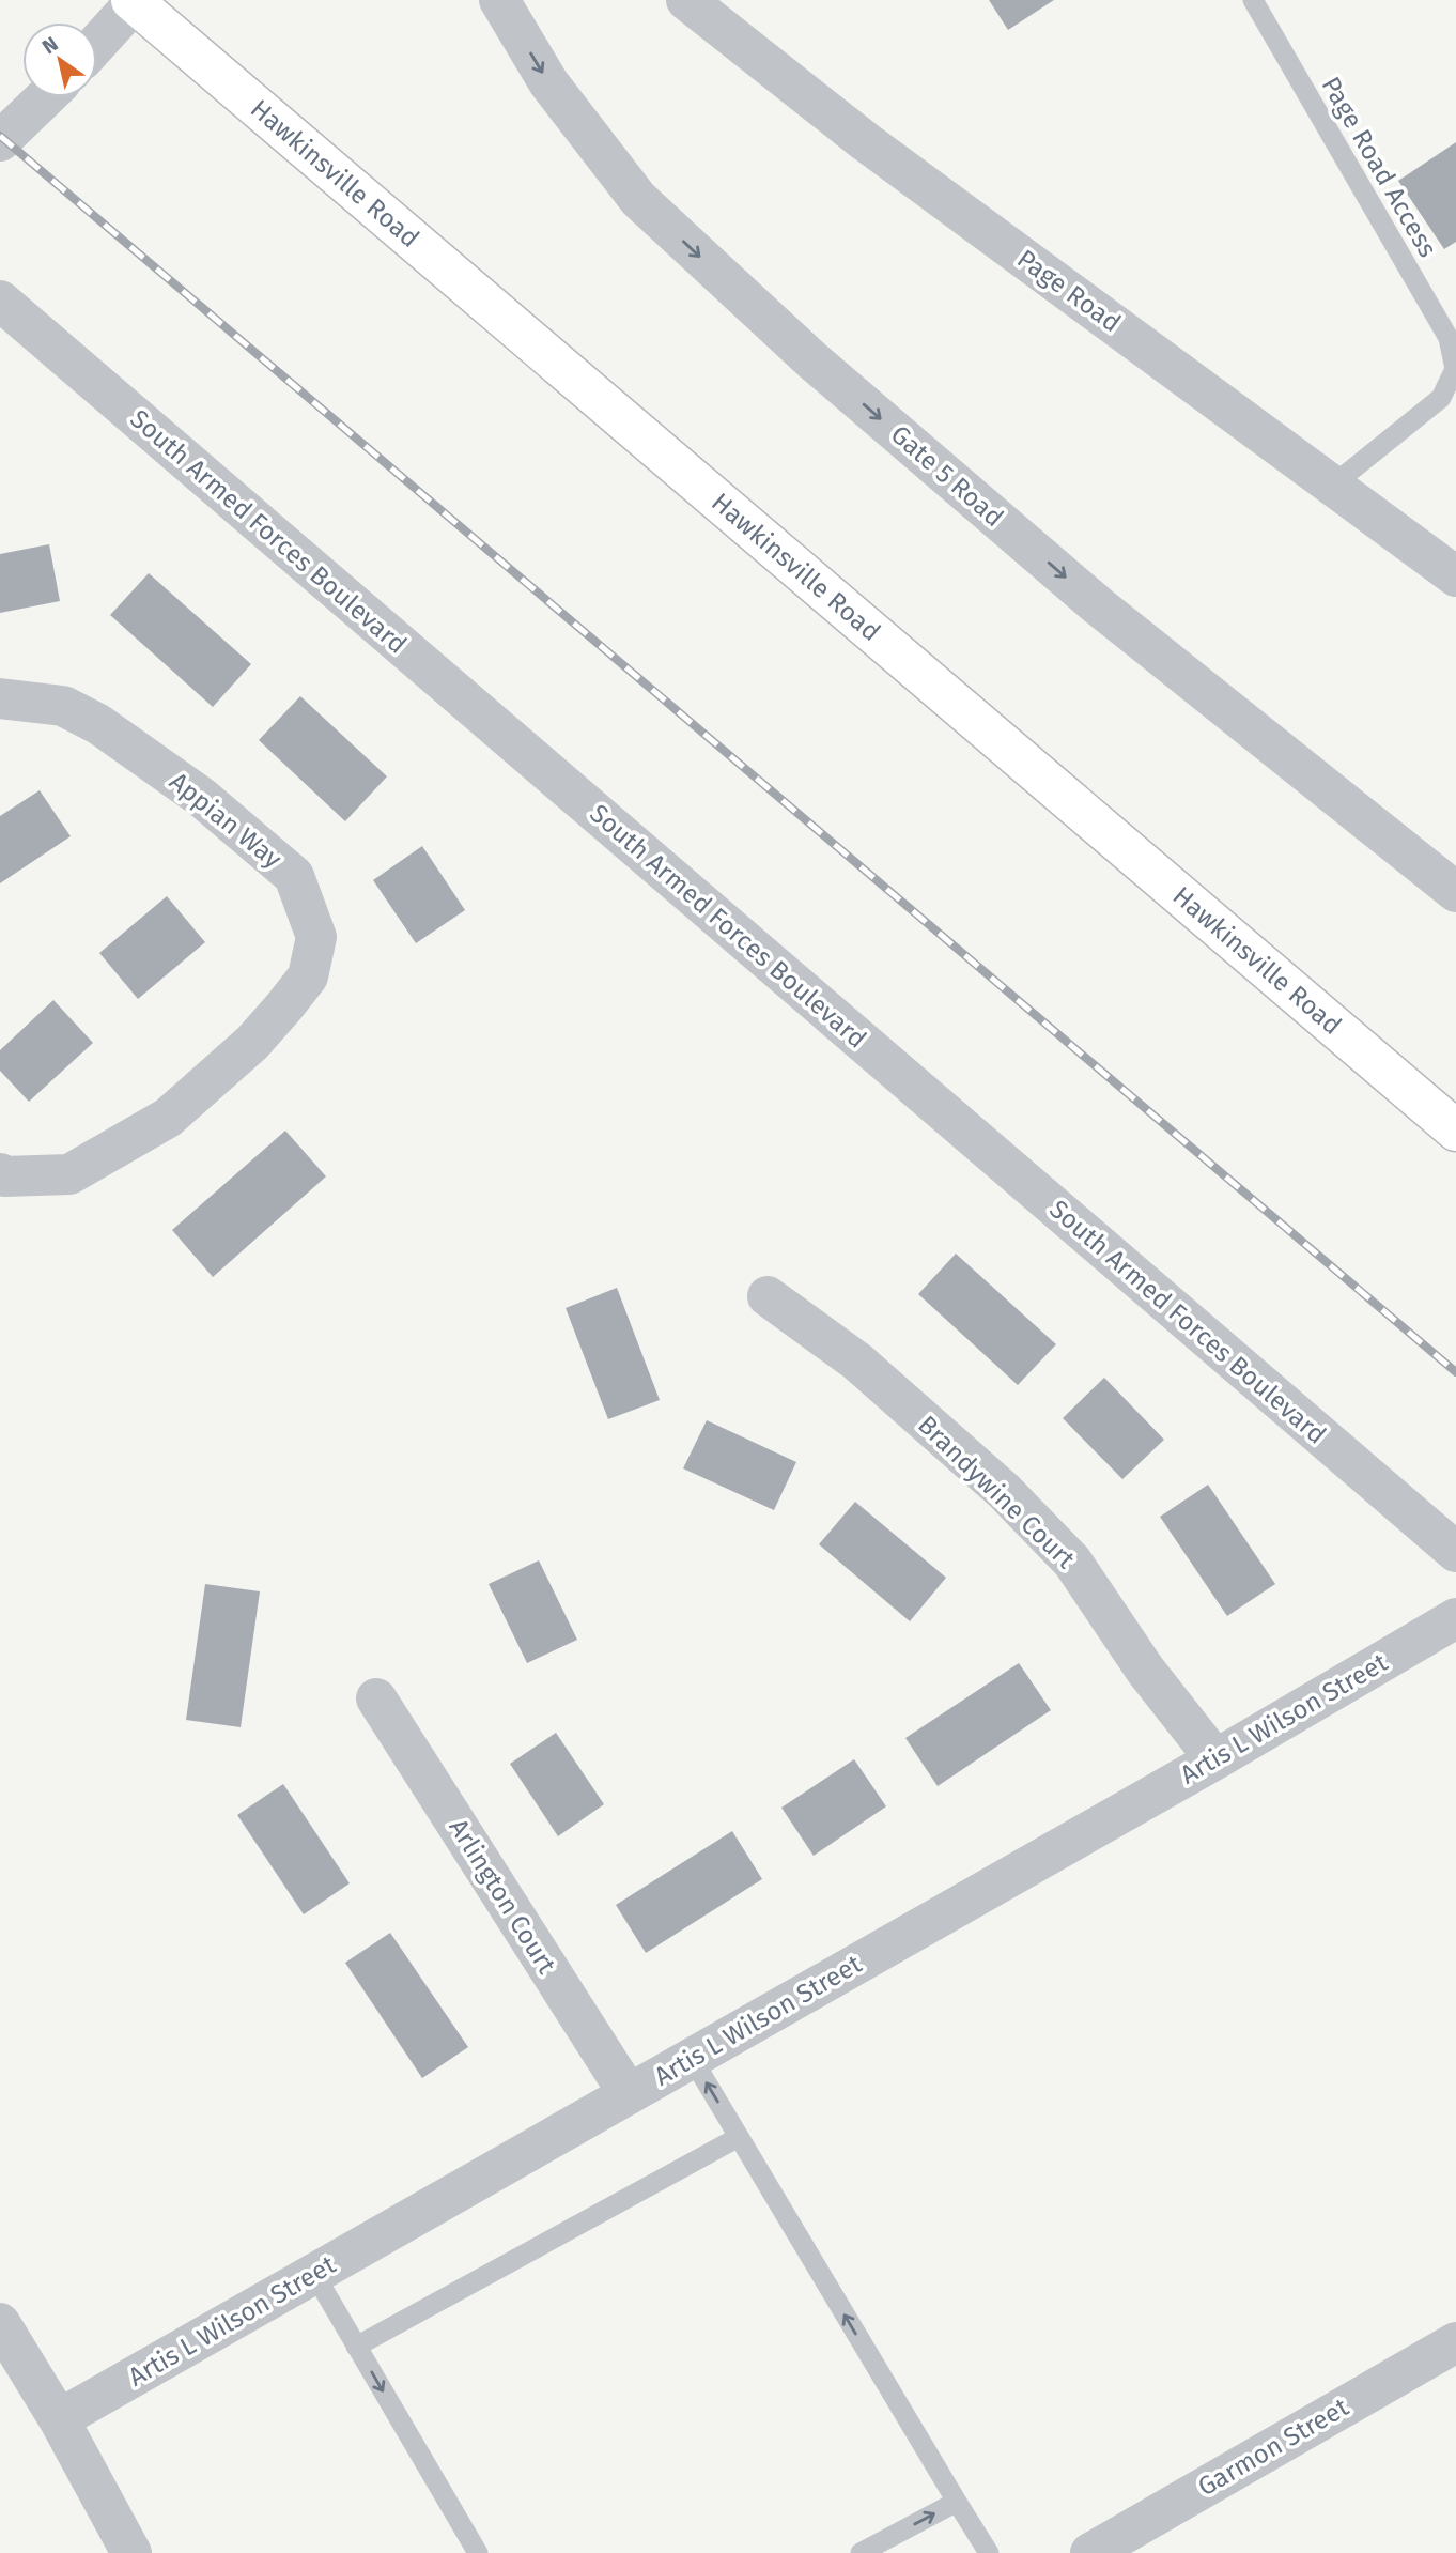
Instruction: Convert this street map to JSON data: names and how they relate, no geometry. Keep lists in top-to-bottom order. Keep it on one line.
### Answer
{"streets":{"main road":["Hawkinsville Road"],"street":["Page Road","Gate 5 Road","South Armed Forces Boulevard","Appian Way","Brandywine Court","Artis L Wilson Street","Arlington Court","Garmon Street"],"lane":["Page Road Access"]},"crossings":[["Page Road Access","Page Road"],["Brandywine Court","Artis L Wilson Street"],["Artis L Wilson Street","Arlington Court"]],"one_way":["Gate 5 Road"],"north":"top left"}
